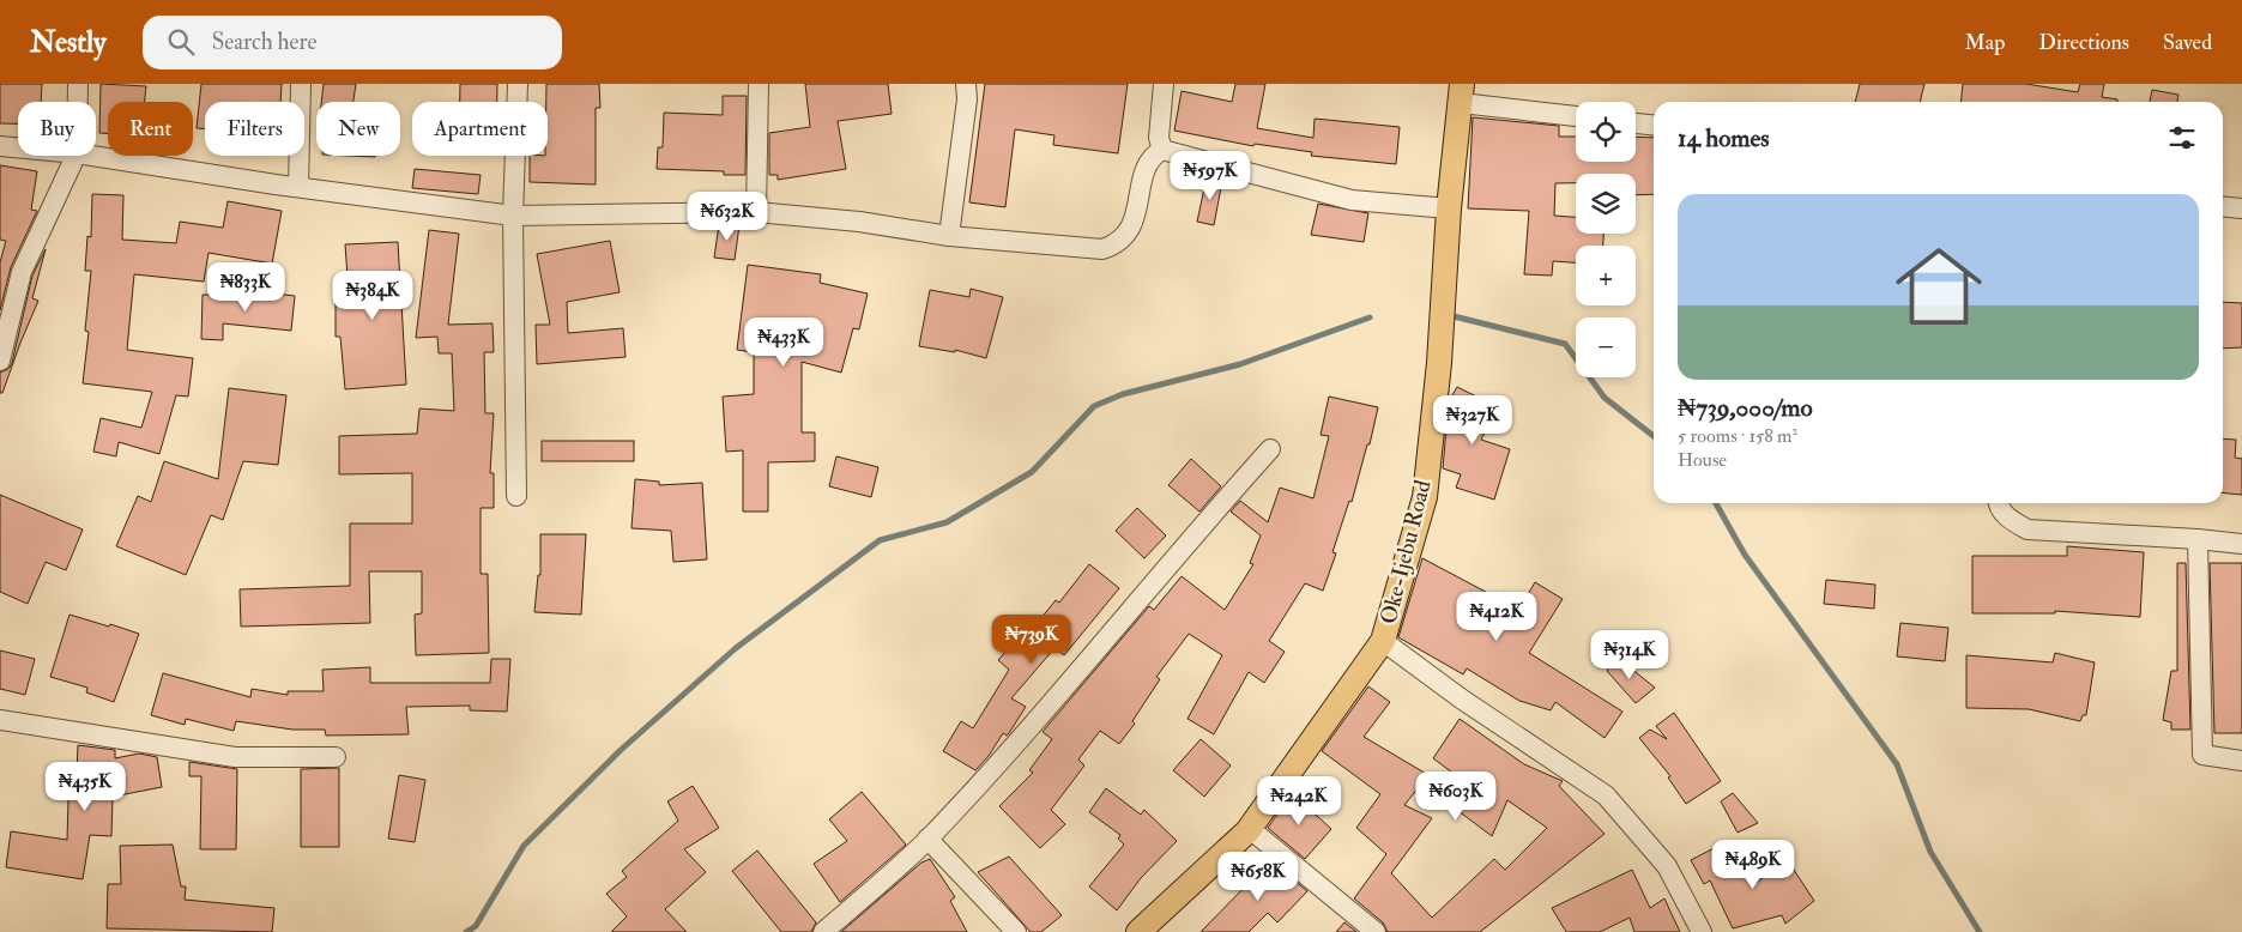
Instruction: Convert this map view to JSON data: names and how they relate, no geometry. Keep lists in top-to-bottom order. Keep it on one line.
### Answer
{"streets":{"main road":["Oke-Ijebu Road"]},"page":{"header":"Nestly","search":"Search here","nav":["Map","Directions","Saved"],"map_buttons":["+","−"],"chip":["Buy","Rent","Filters","New","Apartment"],"heading":"14 homes","price":["₦597K","₦632K","₦833K","₦384K","₦433K","₦327K","₦412K","₦739K","₦314K","₦435K","₦603K","₦242K","₦489K","₦658K"],"list":[{"name":"₦739,000/mo","note":"5 rooms · 158 m² · House"}]}}
